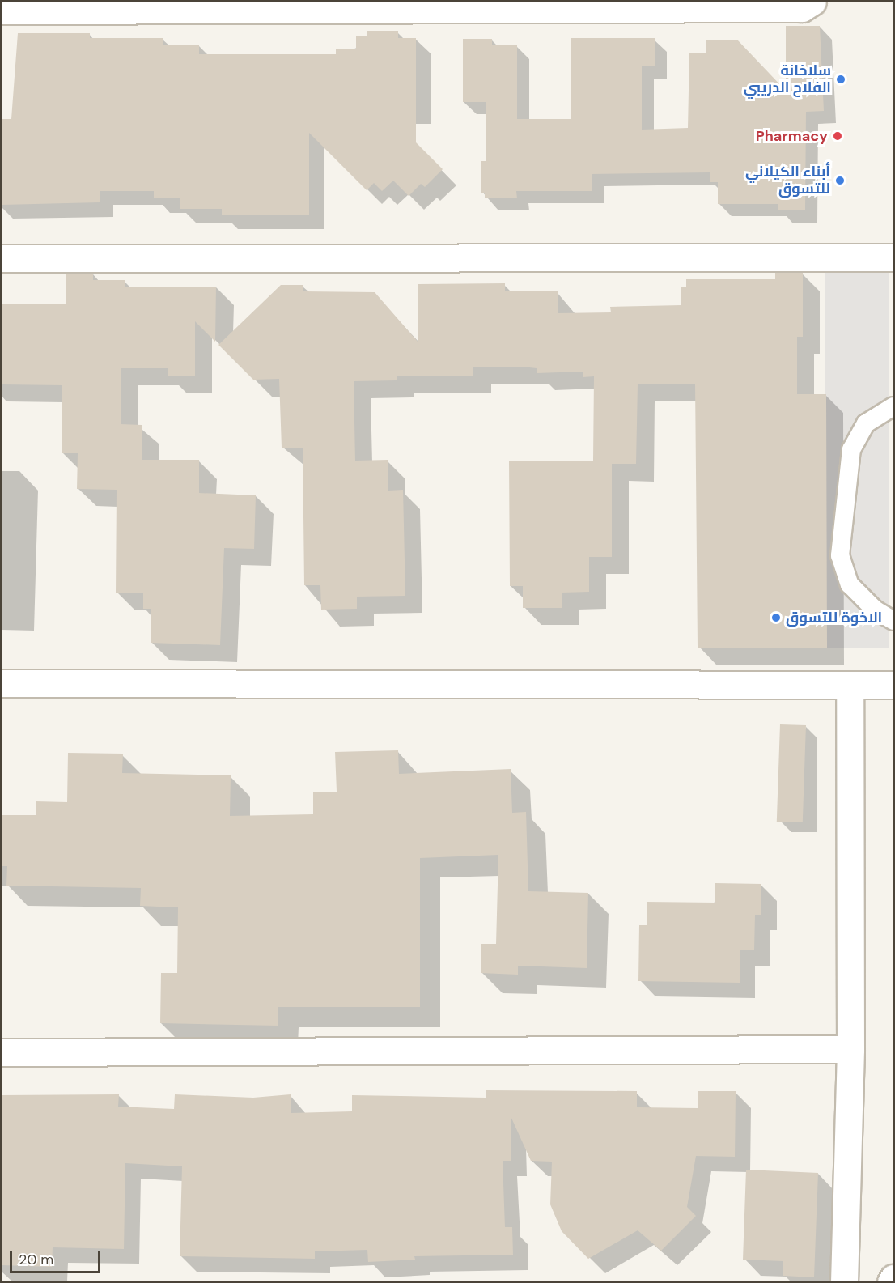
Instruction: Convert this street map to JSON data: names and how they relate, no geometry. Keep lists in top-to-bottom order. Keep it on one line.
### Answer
{"places":["سلاخانة الفلاح الدريبي","Pharmacy","أبناء الكيلاني للتسوق","الاخوة للتسوق"],"scale_bar":"20 m"}
